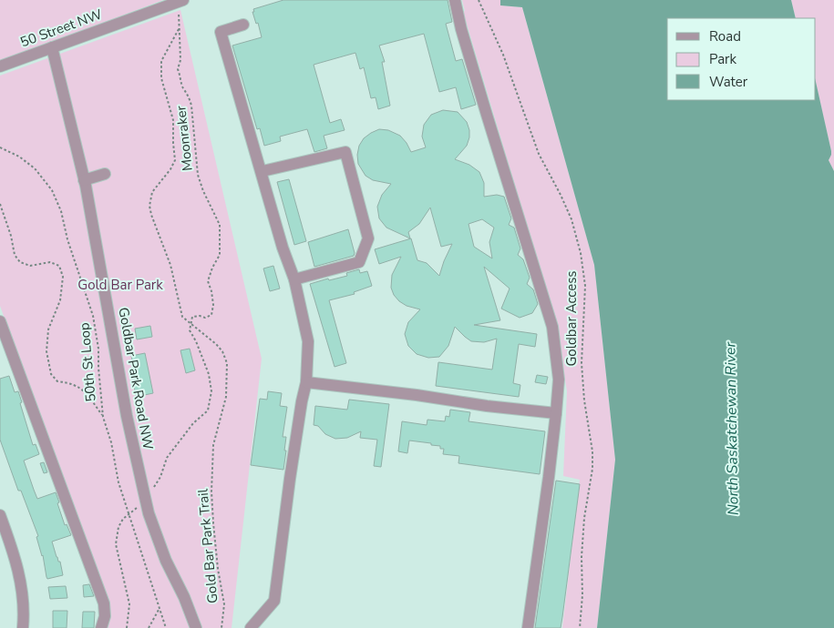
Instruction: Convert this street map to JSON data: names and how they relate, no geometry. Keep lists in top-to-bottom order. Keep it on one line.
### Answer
{"streets":{"street":["50 Street NW","Goldbar Park Road NW"],"path":["Moonraker","Goldbar Access","50th St Loop","Gold Bar Park Trail"]},"crossings":[["50 Street NW","Goldbar Park Road NW"],["50 Street NW","Gold Bar Park Trail"],["Moonraker","Gold Bar Park Trail"]],"water":["North Saskatchewan River"],"parks":["Gold Bar Park"],"legend":["Road","Park","Water"]}
